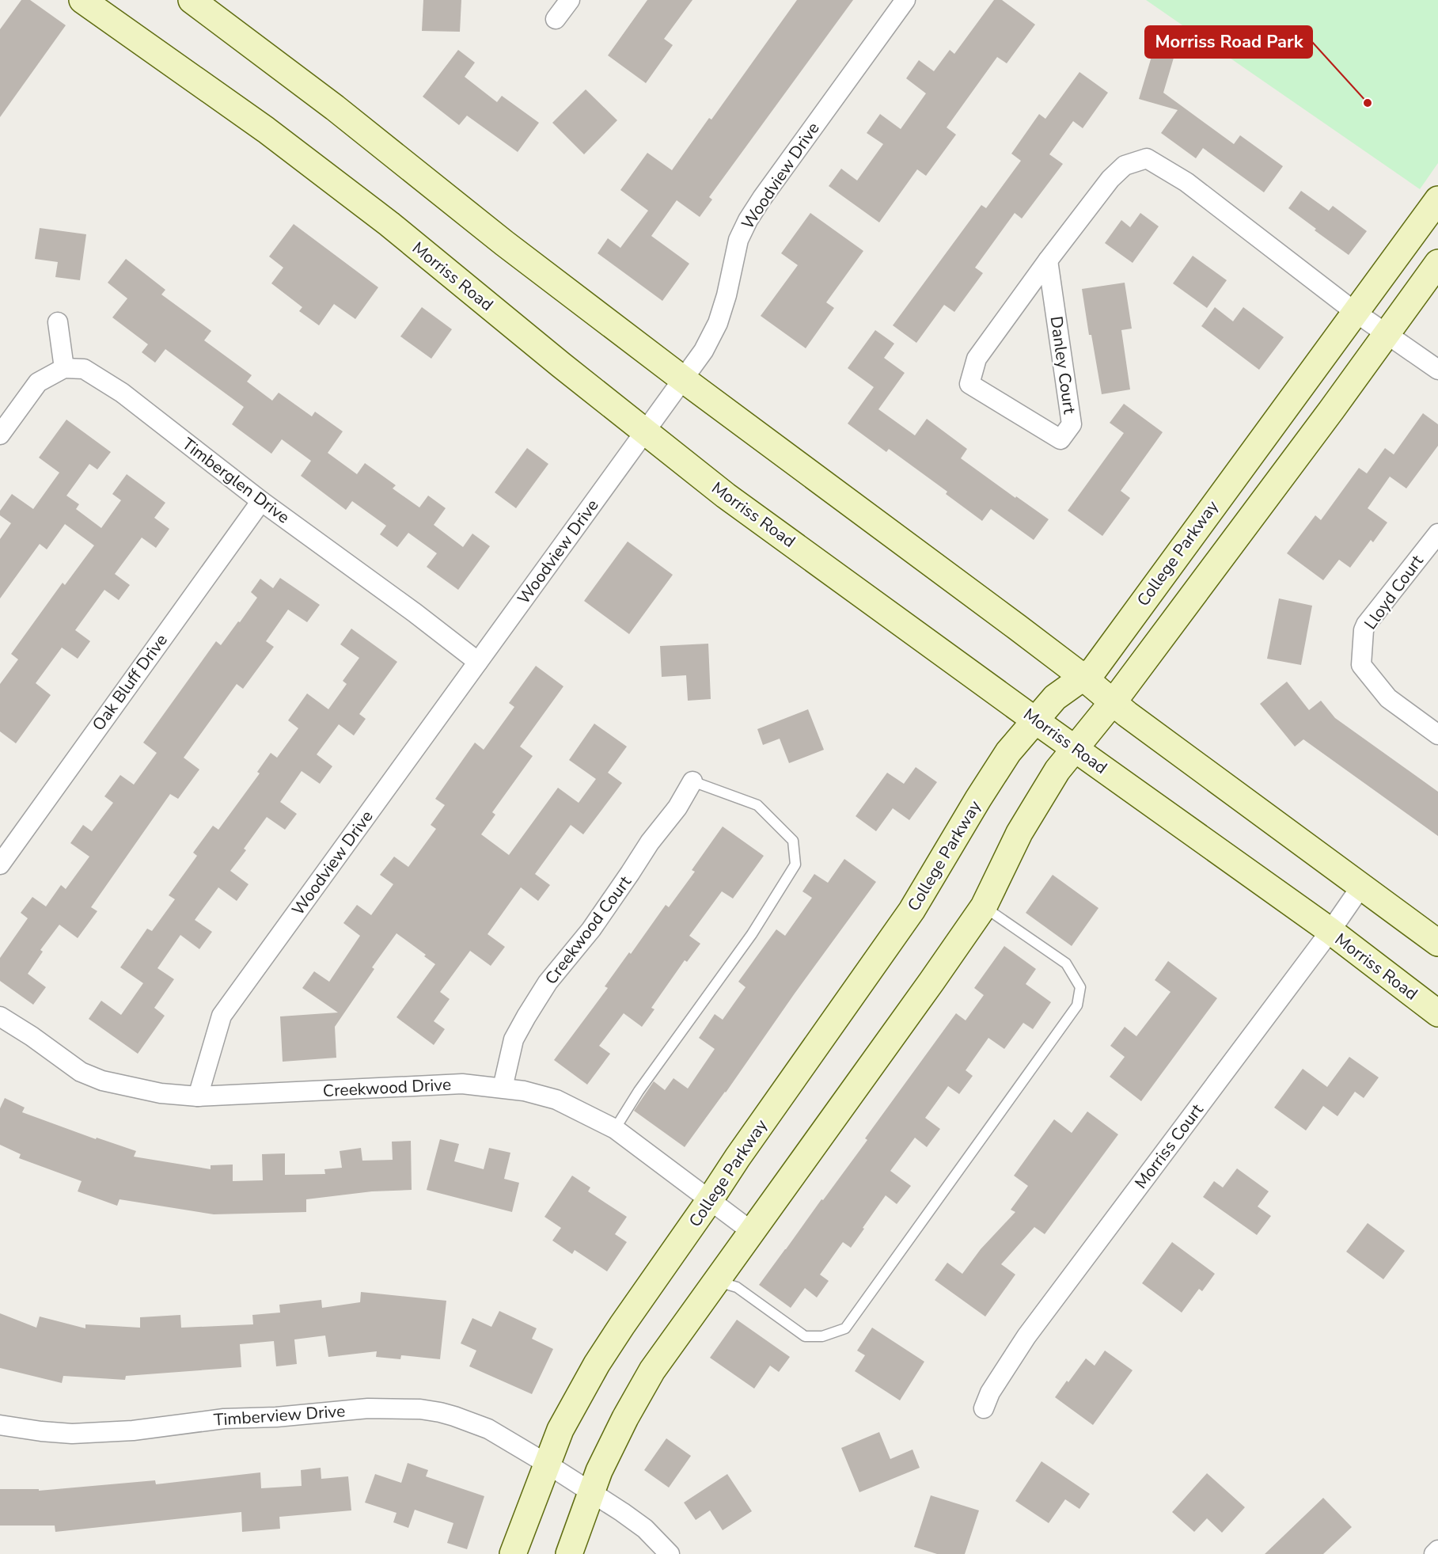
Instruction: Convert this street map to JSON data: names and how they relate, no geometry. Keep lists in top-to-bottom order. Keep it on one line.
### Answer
{"streets":{"main road":["Morriss Road","College Parkway"],"street":["Woodview Drive","Danley Court","Timberglen Drive","Lloyd Court","Oak Bluff Drive","Creekwood Court","Creekwood Drive","Morriss Court","Timberview Drive"]},"crossings":[["Woodview Drive","Morriss Road"],["Woodview Drive","Timberglen Drive"],["Woodview Drive","Creekwood Drive"],["Morriss Road","College Parkway"],["Morriss Road","Morriss Court"],["Danley Court","College Parkway"],["Timberglen Drive","Oak Bluff Drive"],["College Parkway","Creekwood Drive"],["College Parkway","Timberview Drive"],["Creekwood Court","Creekwood Drive"]],"places":["Morriss Road Park"]}
